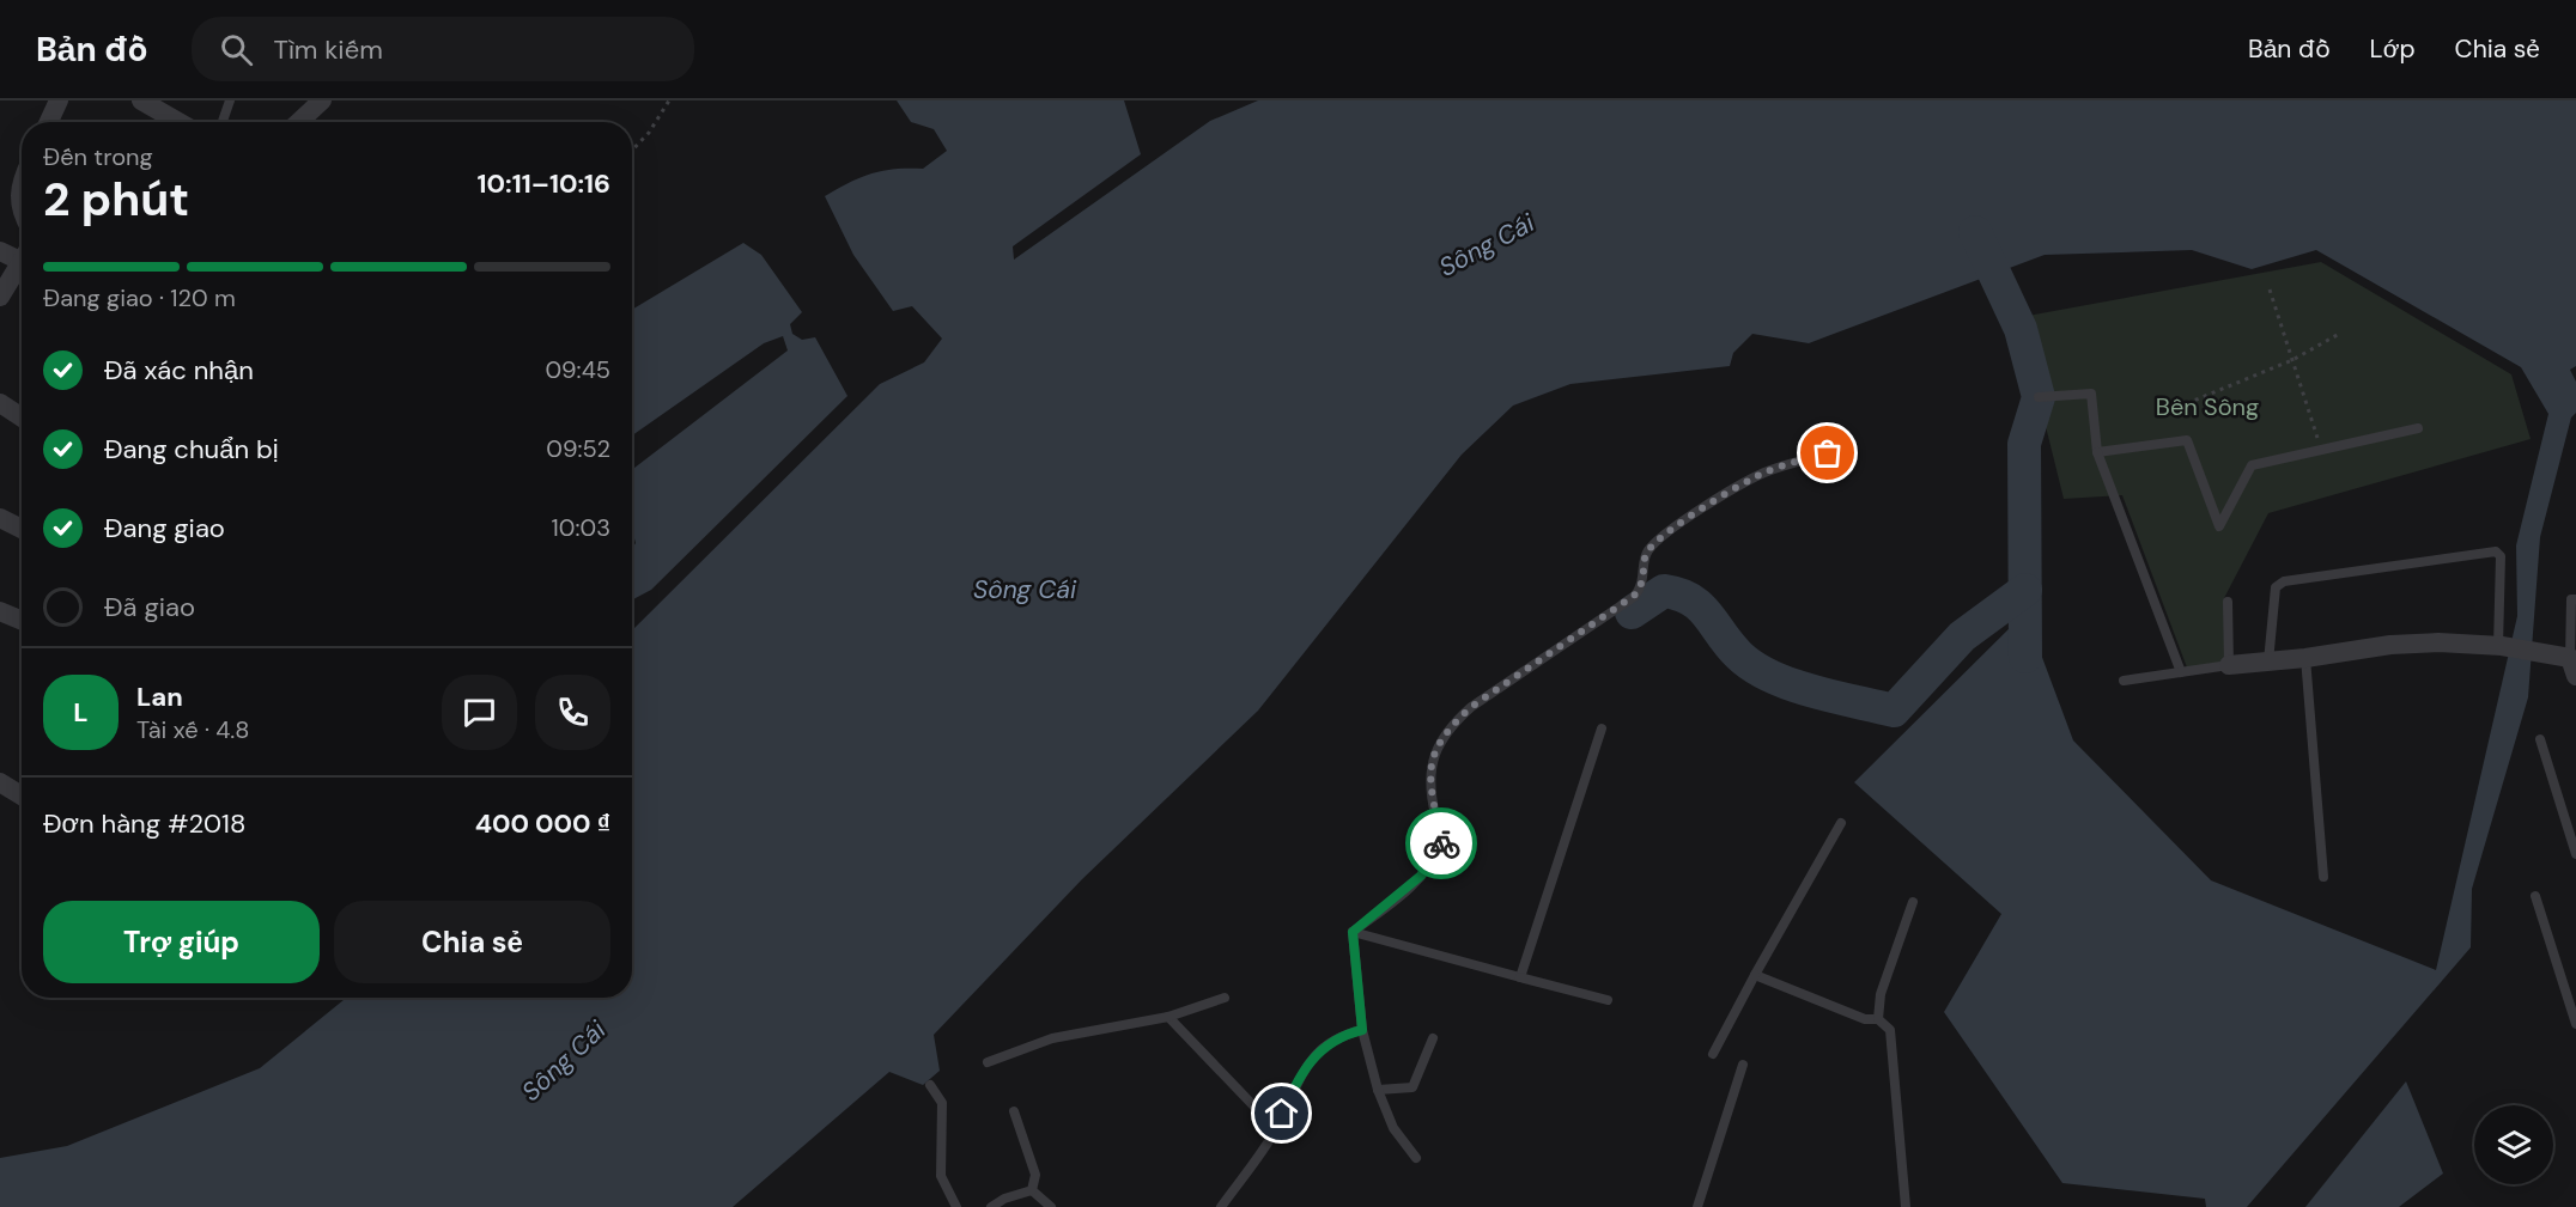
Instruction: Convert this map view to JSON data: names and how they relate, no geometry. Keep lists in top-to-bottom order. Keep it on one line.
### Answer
{"water":["Sông Cái"],"parks":["Bên Sông"],"page":{"header":"Bản đồ","search":"Tìm kiếm","nav":["Bản đồ","Lớp","Chia sẻ"],"heading":["2 phút","Đến trong","10:11–10:16"],"panel":["Lan","Tài xế · 4.8","Đơn hàng #2018","400 000 ₫"],"bar":"Đang giao · 120 m","list":[["Đã xác nhận","09:45"],["Đang chuẩn bị","09:52"],["Đang giao","10:03"],"Đã giao"],"round":"L","buttons":["Trợ giúp","Chia sẻ"]}}
